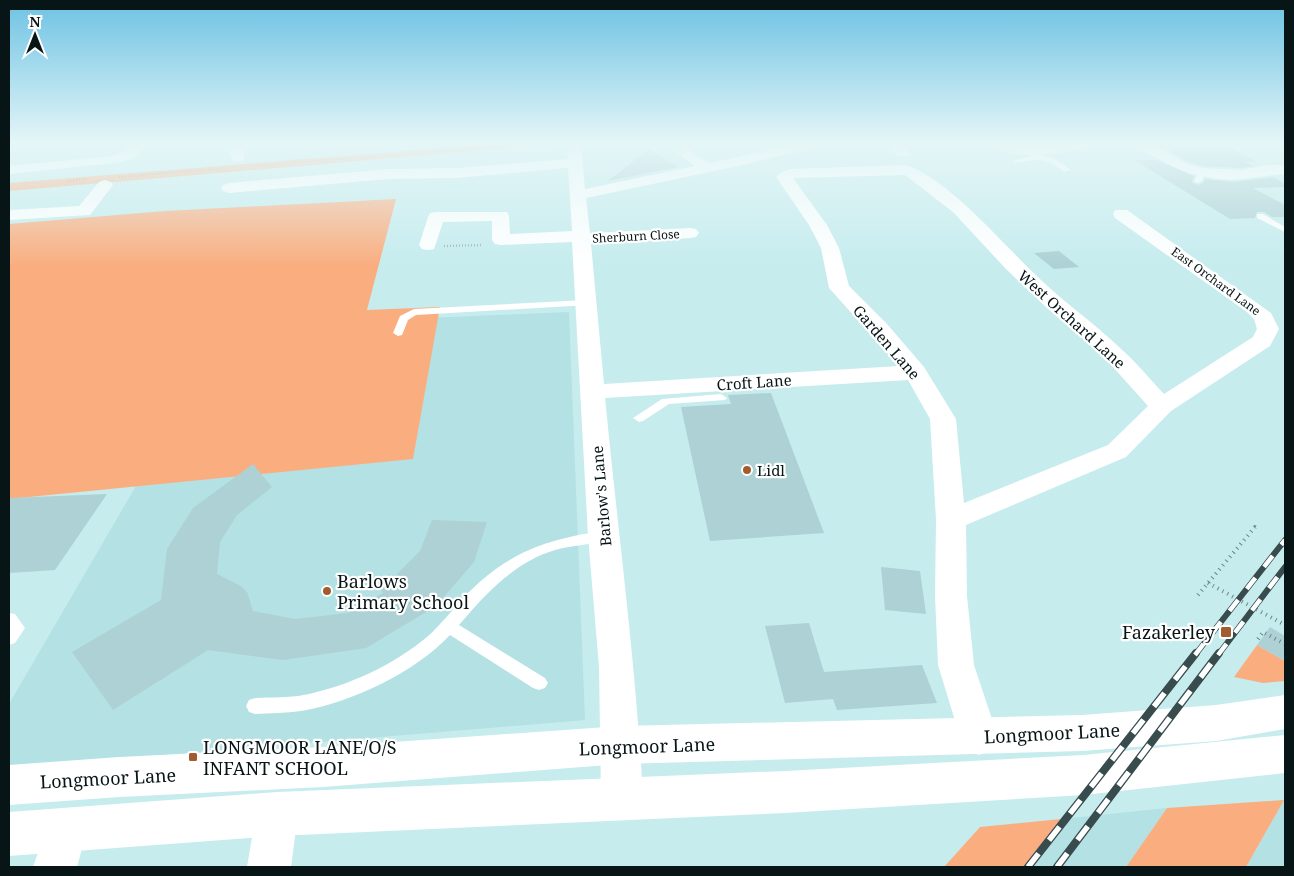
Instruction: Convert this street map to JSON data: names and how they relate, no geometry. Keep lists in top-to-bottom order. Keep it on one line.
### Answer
{"streets":{"main road":["Longmoor Lane"],"street":["Sherburn Close","East Orchard Lane","West Orchard Lane","Garden Lane","Croft Lane","Barlow's Lane"]},"crossings":[["Sherburn Close","Barlow's Lane"],["East Orchard Lane","West Orchard Lane"],["Garden Lane","Croft Lane"],["Garden Lane","Longmoor Lane"],["Croft Lane","Barlow's Lane"],["Barlow's Lane","Longmoor Lane"]],"places":{"other":["Lidl","Barlows Primary School"],"transit":["Fazakerley","LONGMOOR LANE/O/S INFANT SCHOOL"]},"north":"top"}
